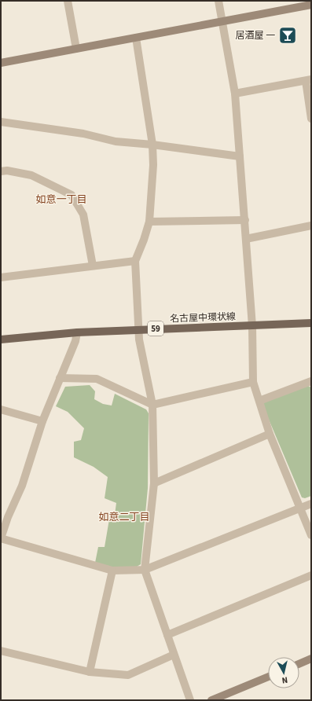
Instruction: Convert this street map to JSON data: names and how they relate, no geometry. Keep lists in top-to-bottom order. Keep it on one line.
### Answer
{"streets":{"main road":["名古屋中環状線","59"]},"districts":["如意一丁目","如意二丁目"],"places":{"bar":["居酒屋 一"]},"north":"bottom"}
